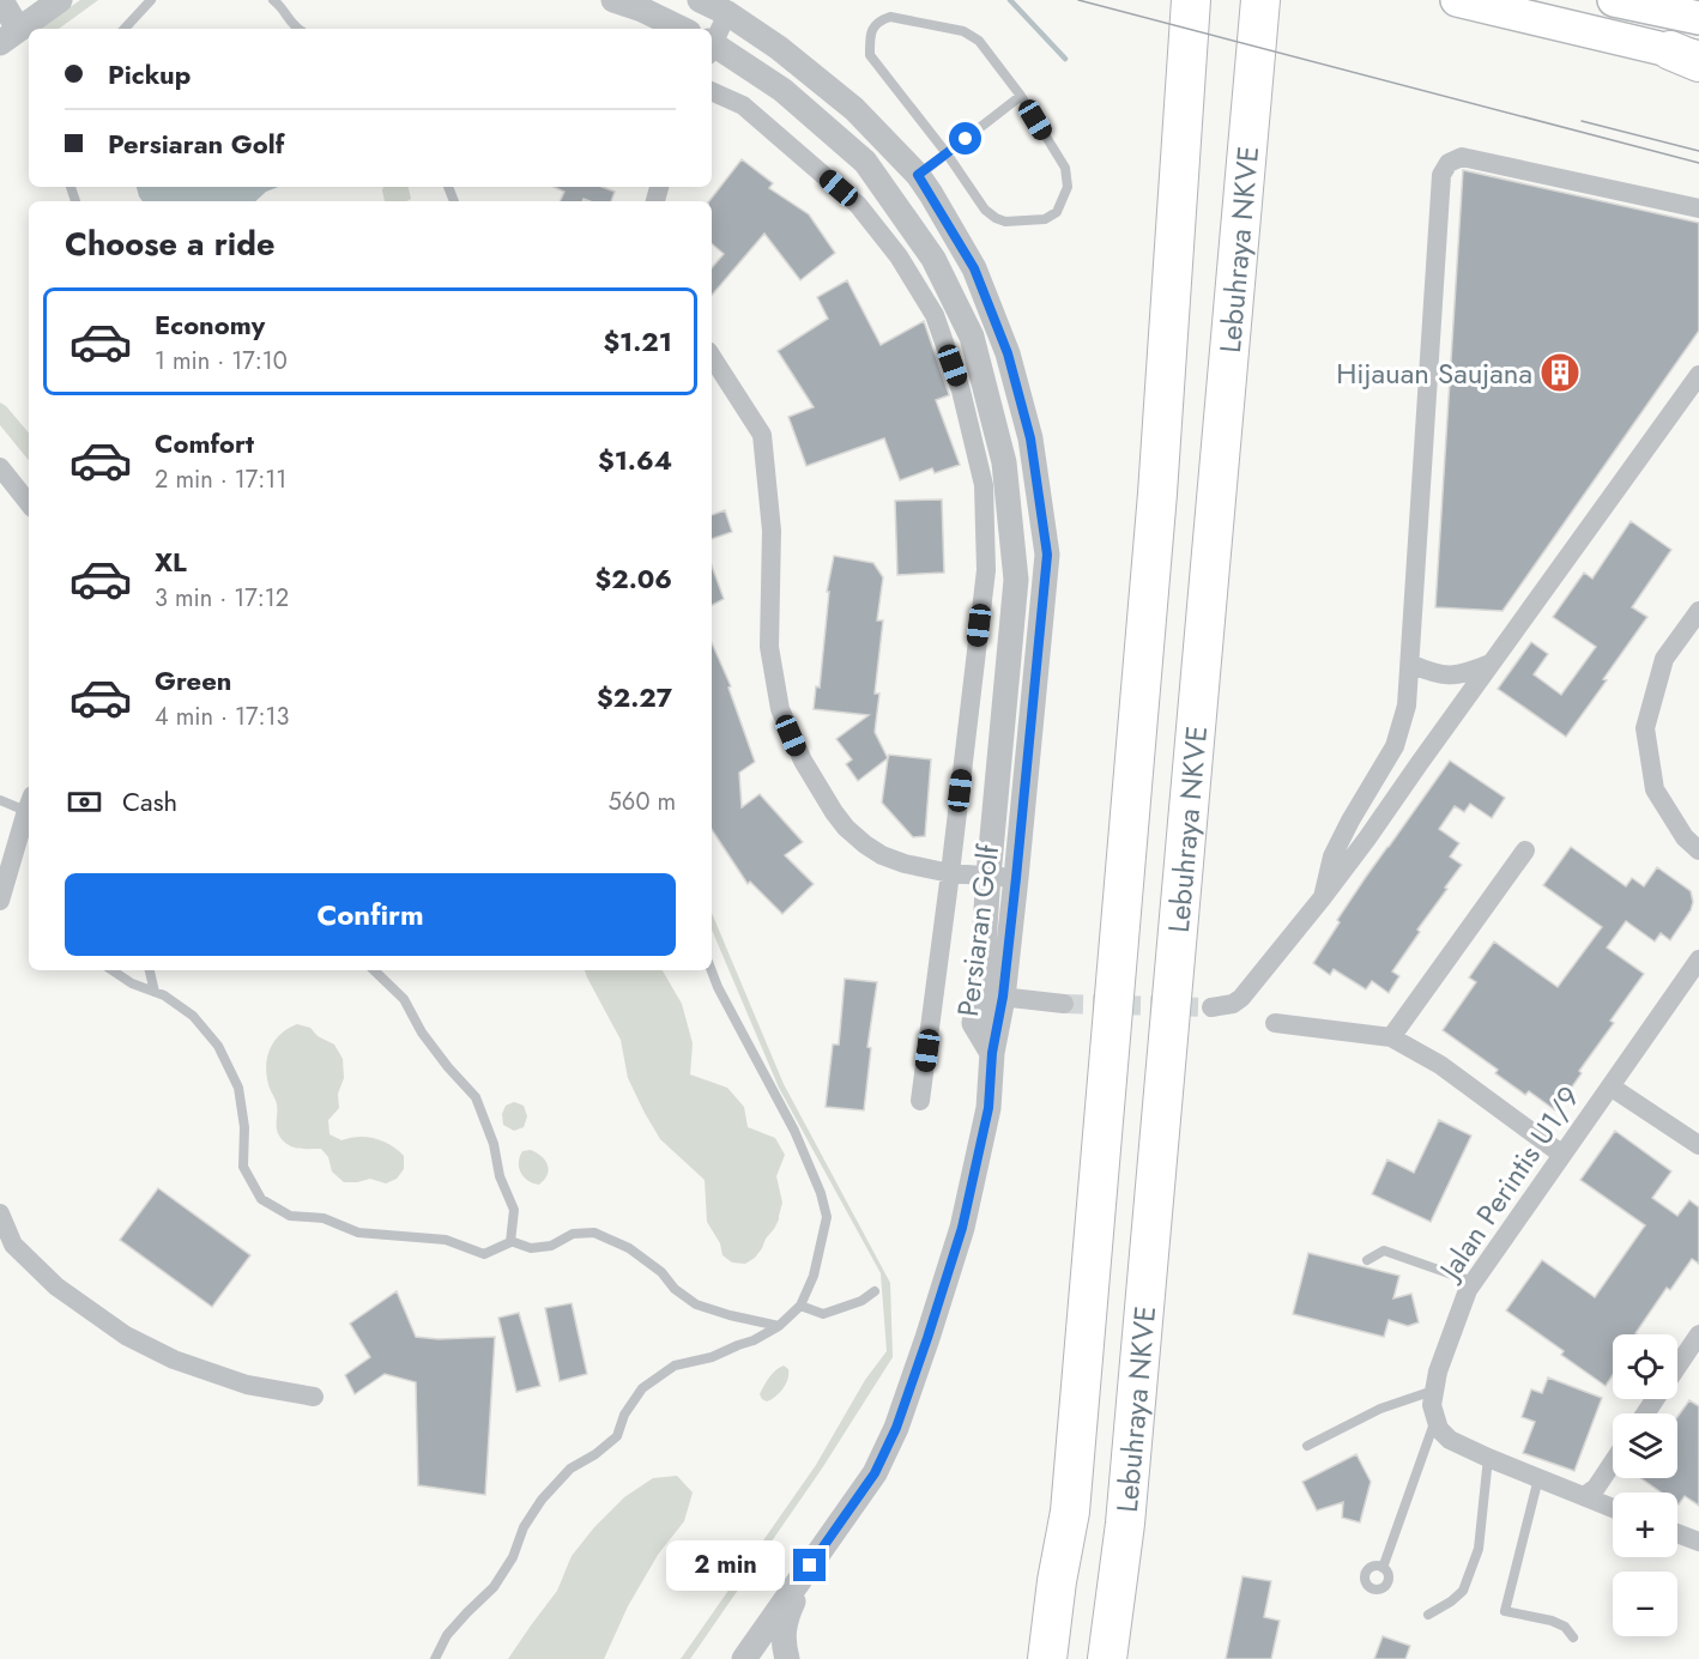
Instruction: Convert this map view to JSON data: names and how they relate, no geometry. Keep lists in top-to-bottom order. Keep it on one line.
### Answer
{"streets":{"highway":["Lebuhraya NKVE"],"street":["Persiaran Golf","Jalan Perintis U1/9"]},"places":{"building":["Hijauan Saujana"]},"page":{"banner":["Pickup","Persiaran Golf"],"heading":"Choose a ride","list":[{"name":"Economy","note":"1 min · 17:10","value":"$1.21"},{"name":"Comfort","note":"2 min · 17:11","value":"$1.64"},{"name":"XL","note":"3 min · 17:12","value":"$2.06"},{"name":"Green","note":"4 min · 17:13","value":"$2.27"}],"pay":["Cash","560 m"],"buttons":"Confirm","map_buttons":["+","−"],"bubble":"2 min"}}
